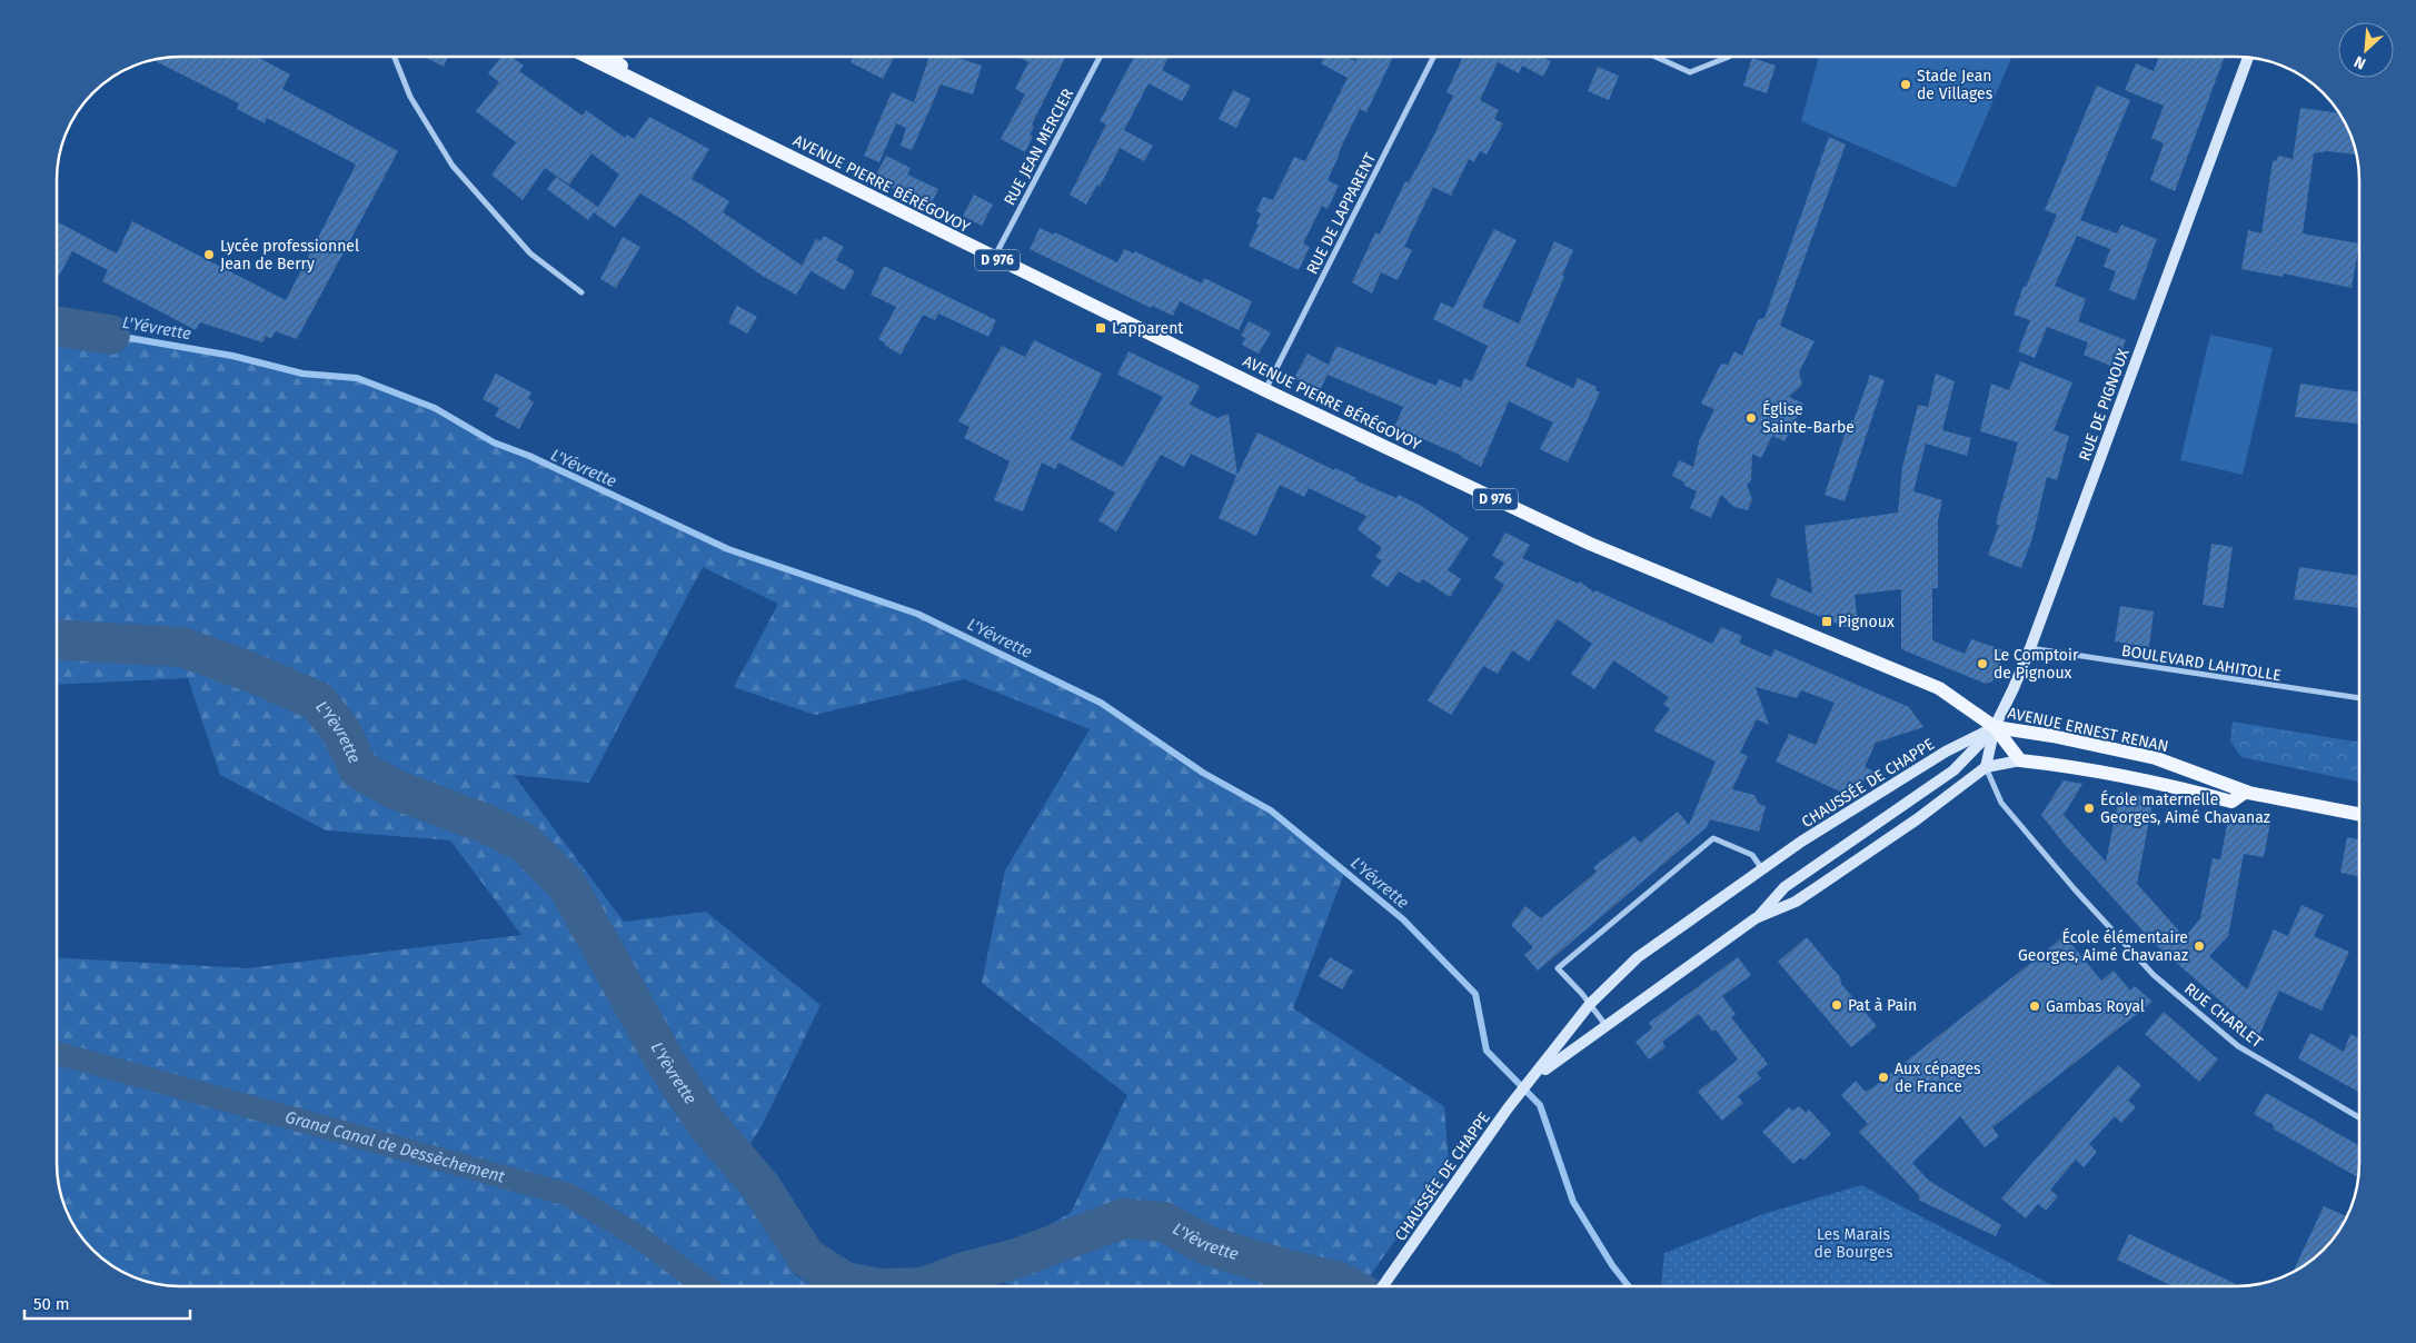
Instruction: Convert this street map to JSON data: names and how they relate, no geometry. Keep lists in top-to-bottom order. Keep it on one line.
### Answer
{"streets":{"main road":["AVENUE PIERRE BÉRÉGOVOY","D 976","RUE DE PIGNOUX","AVENUE ERNEST RENAN","CHAUSSÉE DE CHAPPE"],"street":["RUE JEAN MERCIER","RUE DE LAPPARENT","BOULEVARD LAHITOLLE","RUE CHARLET"]},"crossings":[["RUE JEAN MERCIER","AVENUE PIERRE BÉRÉGOVOY"],["AVENUE PIERRE BÉRÉGOVOY","RUE DE LAPPARENT"],["AVENUE PIERRE BÉRÉGOVOY","RUE DE PIGNOUX"],["AVENUE PIERRE BÉRÉGOVOY","AVENUE ERNEST RENAN"],["AVENUE PIERRE BÉRÉGOVOY","CHAUSSÉE DE CHAPPE"],["RUE DE PIGNOUX","BOULEVARD LAHITOLLE"],["RUE DE PIGNOUX","AVENUE ERNEST RENAN"],["RUE DE PIGNOUX","CHAUSSÉE DE CHAPPE"],["RUE DE PIGNOUX","RUE CHARLET"],["AVENUE ERNEST RENAN","CHAUSSÉE DE CHAPPE"],["AVENUE ERNEST RENAN","RUE CHARLET"],["CHAUSSÉE DE CHAPPE","RUE CHARLET"]],"water":["L'Yévrette","L'Yèvrette","Grand Canal de Dessèchement"],"parks":["Les Marais de Bourges"],"places":{"other":["Stade Jean de Villages","Lycée professionnel Jean de Berry","Église Sainte-Barbe","Le Comptoir de Pignoux","École maternelle Georges, Aimé Chavanaz","École élémentaire Georges, Aimé Chavanaz","Pat à Pain","Gambas Royal","Aux cépages de France"],"transit":["Lapparent","Pignoux"]},"scale_bar":"50 m","north":"bottom left"}
